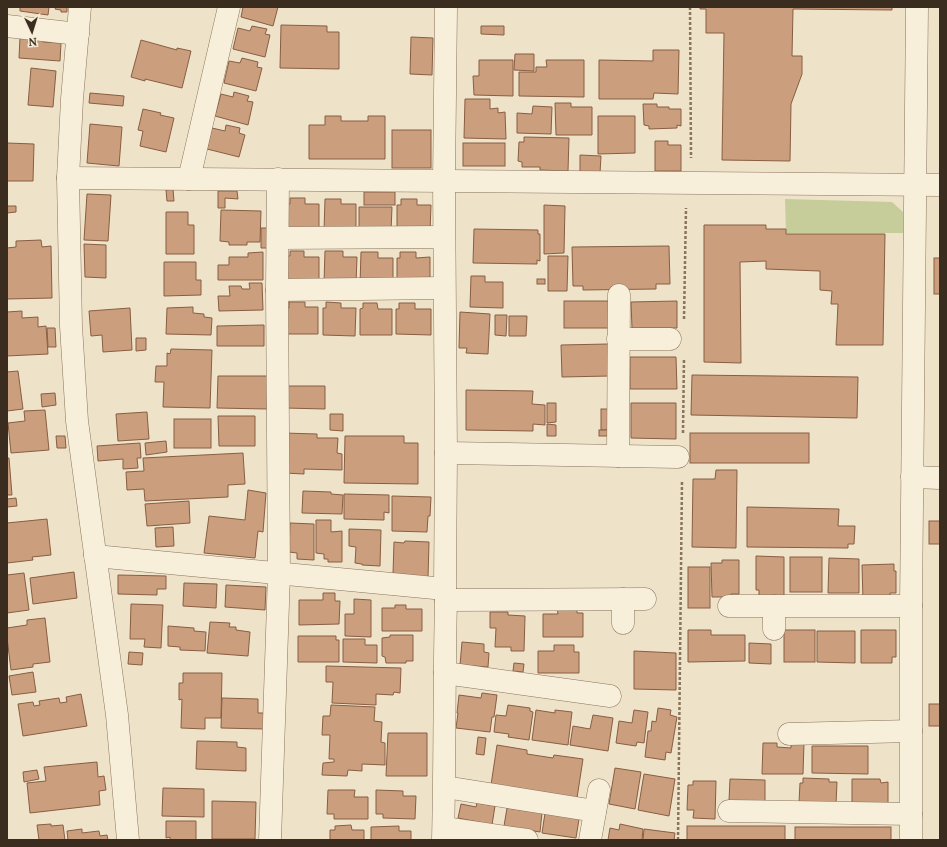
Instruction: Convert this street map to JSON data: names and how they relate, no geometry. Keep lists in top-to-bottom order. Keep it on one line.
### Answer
{"north":"bottom"}
